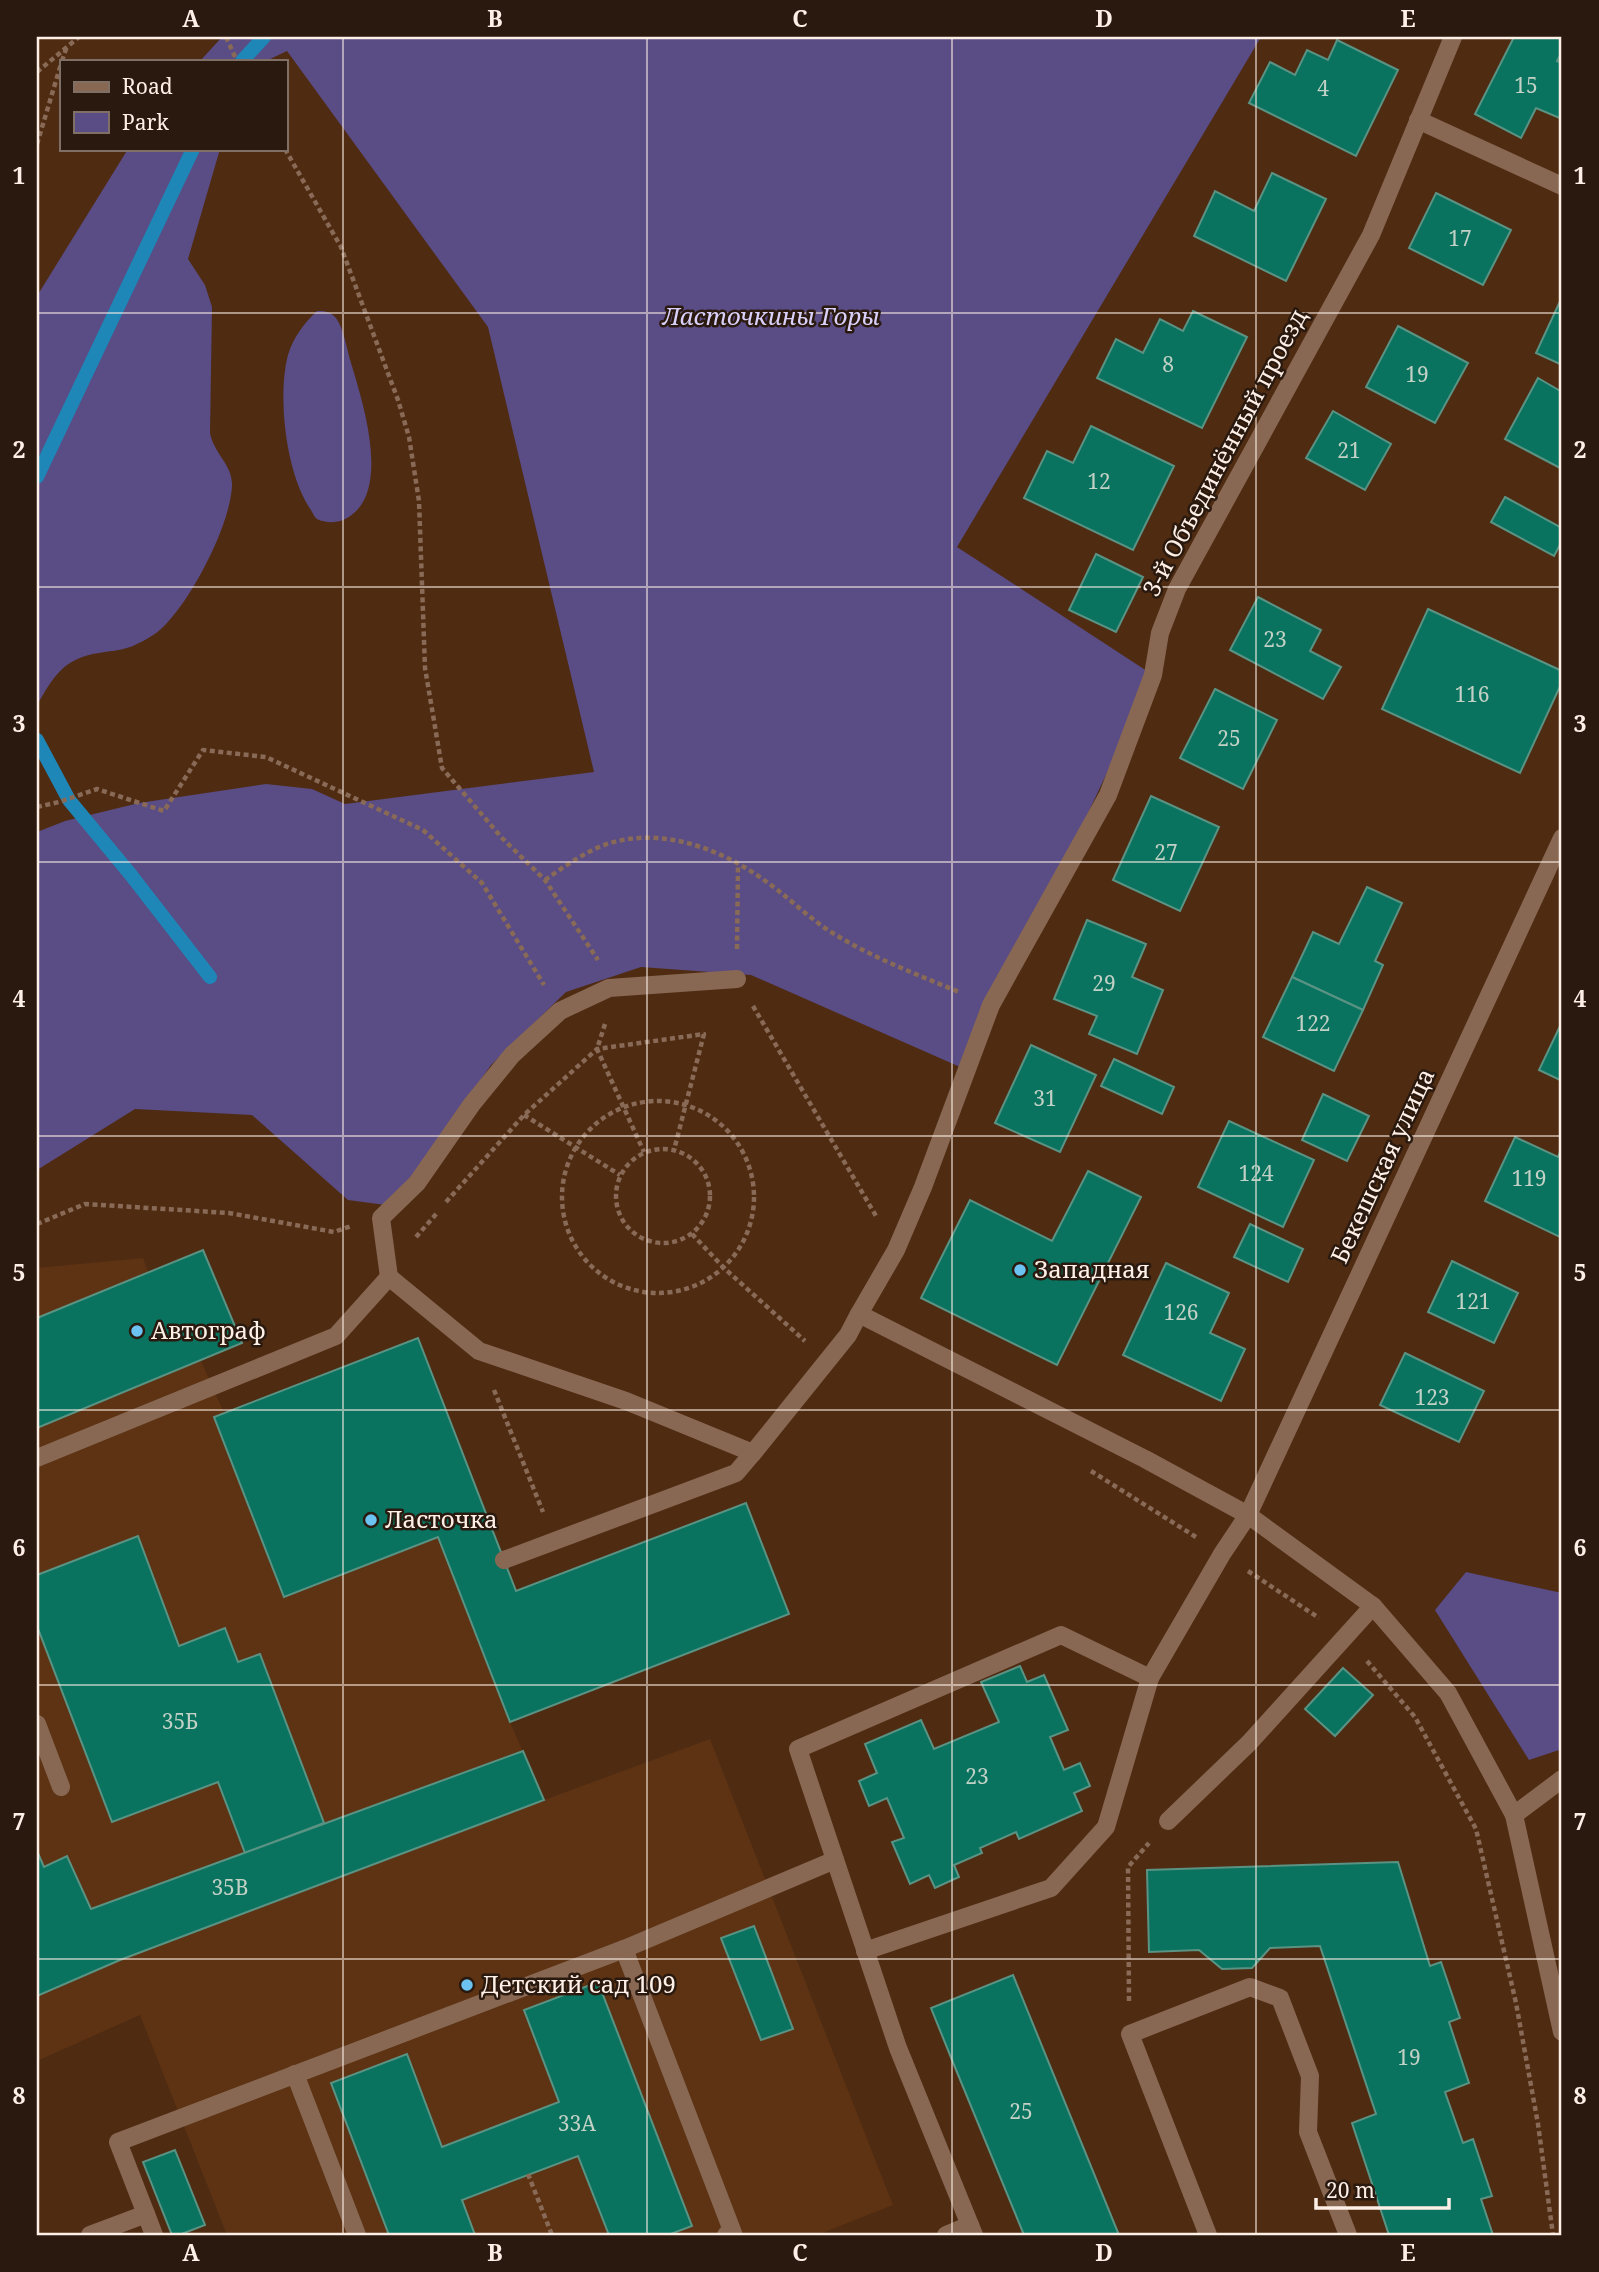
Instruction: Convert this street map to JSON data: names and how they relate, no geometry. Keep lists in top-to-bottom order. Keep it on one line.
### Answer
{"streets":{"street":["3-й Объединённый проезд","Бекешская улица"]},"parks":["Ласточкины Горы"],"places":["Западная","Автограф","Ласточка","Детский сад 109"],"house_numbers":["15","4","17","8","19","21","12","23","116","25","27","29","122","31","124","119","121","126","123","35Б","23","35В","19","25","33А"],"legend":["Road","Park"],"scale_bar":"20 m","grid":{"columns":["A","B","C","D","E"],"rows":["1","2","3","4","5","6","7","8"]}}
